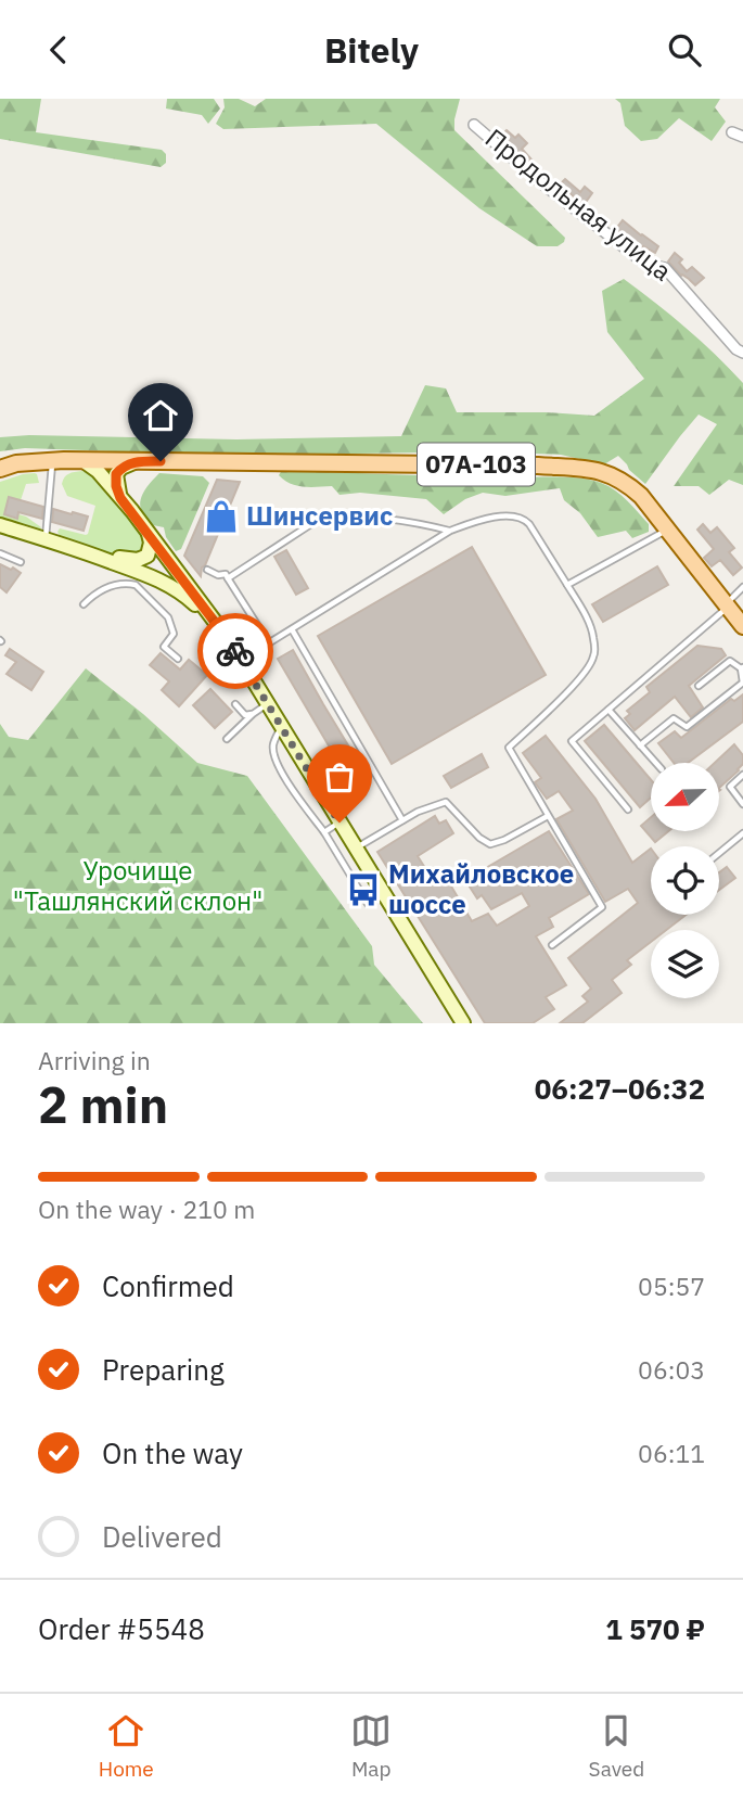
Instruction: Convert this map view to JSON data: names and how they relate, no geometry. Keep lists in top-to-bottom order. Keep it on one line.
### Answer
{"streets":{"main road":["07А-103"],"street":["Продольная улица"]},"parks":["Урочище \"Ташлянский склон\""],"places":{"shop":["Шинсервис"],"bus stop":["Михайловское шоссе"]},"north":"left","page":{"header":"Bitely","heading":["2 min","Arriving in","06:27–06:32"],"panel":["Order #5548","1 570 ₽"],"bar":"On the way · 210 m","list":[["Confirmed","05:57"],["Preparing","06:03"],["On the way","06:11"],"Delivered"],"tabs":["Home","Map","Saved"]}}
